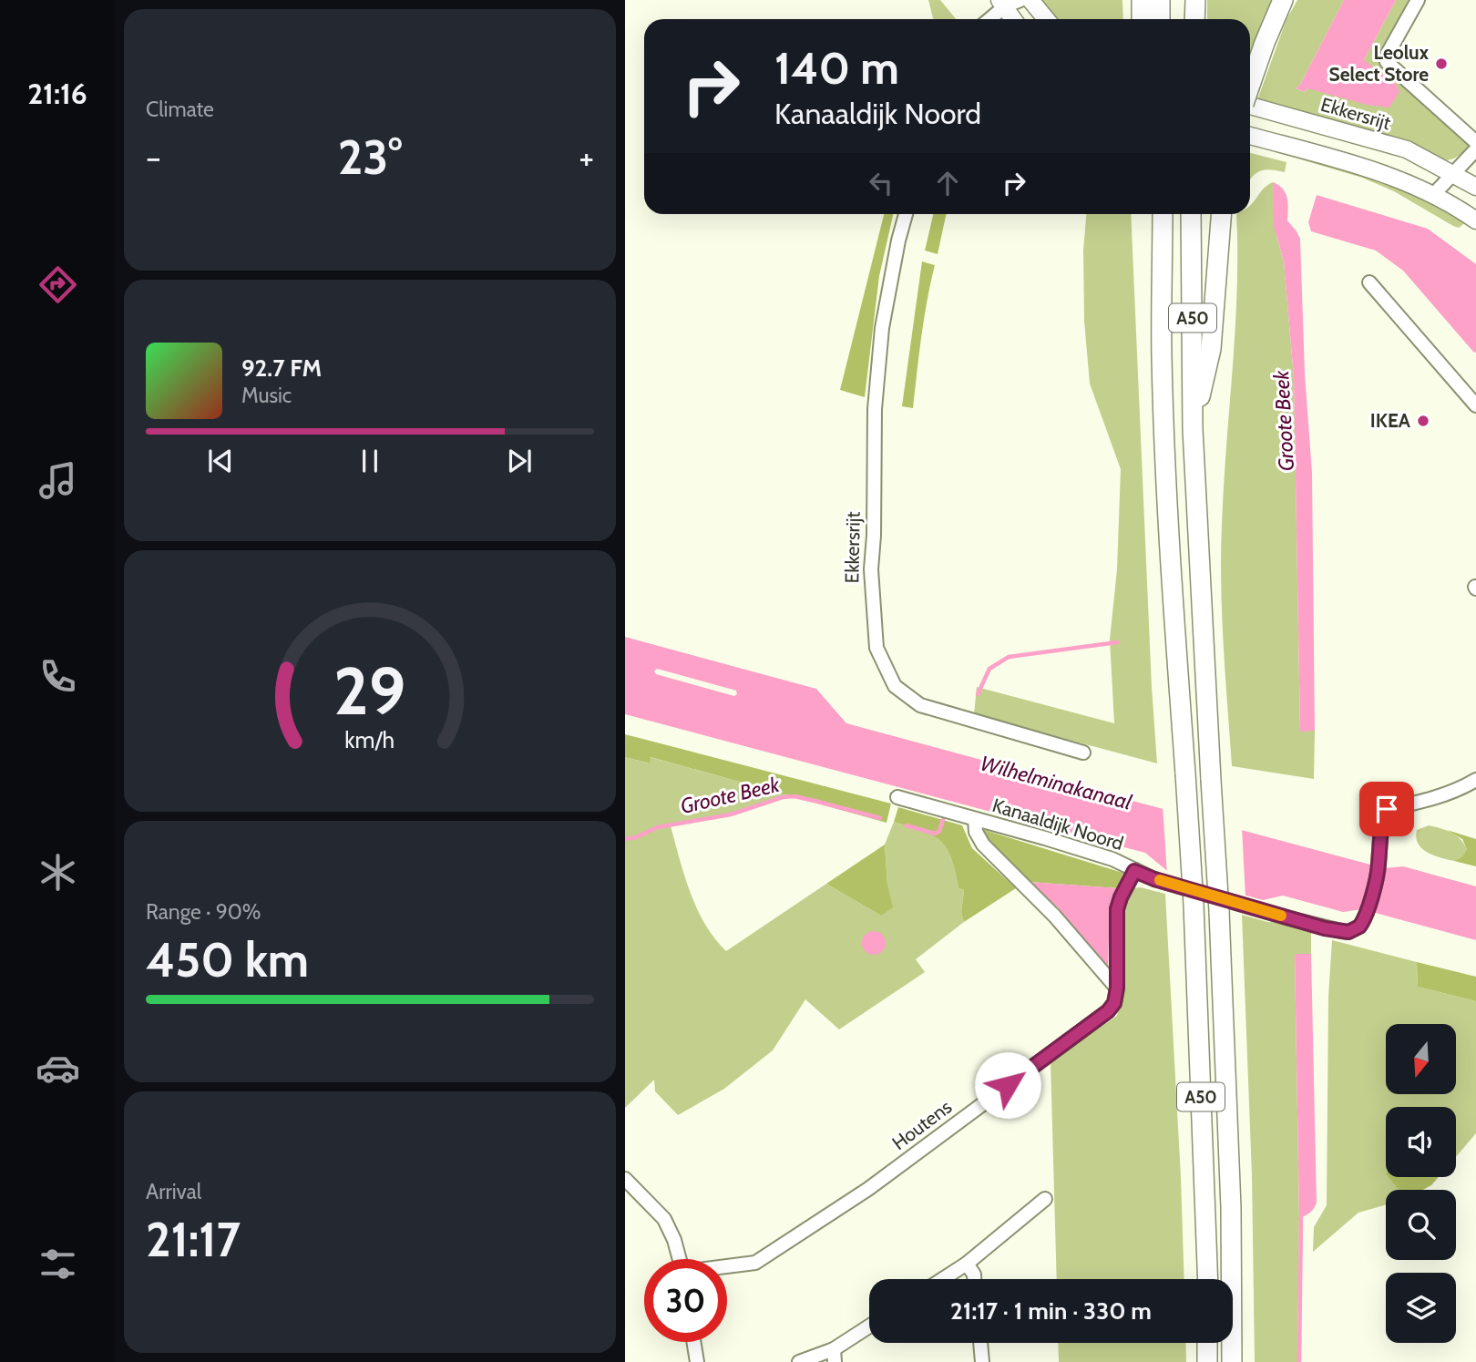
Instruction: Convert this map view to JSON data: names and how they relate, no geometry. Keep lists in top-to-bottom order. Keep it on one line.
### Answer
{"streets":{"highway":["A50"],"main road":["Ekkersrijt"],"street":["Kanaaldijk Noord","Houtens"]},"crossings":[["Kanaaldijk Noord","Houtens"]],"water":["Groote Beek","Wilhelminakanaal"],"places":["Leolux Select Store","IKEA"],"north":"bottom","page":{"tabs":"21:16","tile":["Climate",["Range · 90%","450 km"],["Arrival","21:17"]],"turn":["140 m","Kanaaldijk Noord"],"heat":["−","23°","+"],"song":["92.7 FM","Music"],"limit":"30","trip":"21:17 · 1 min · 330 m","gauge":["29","km/h"]}}
